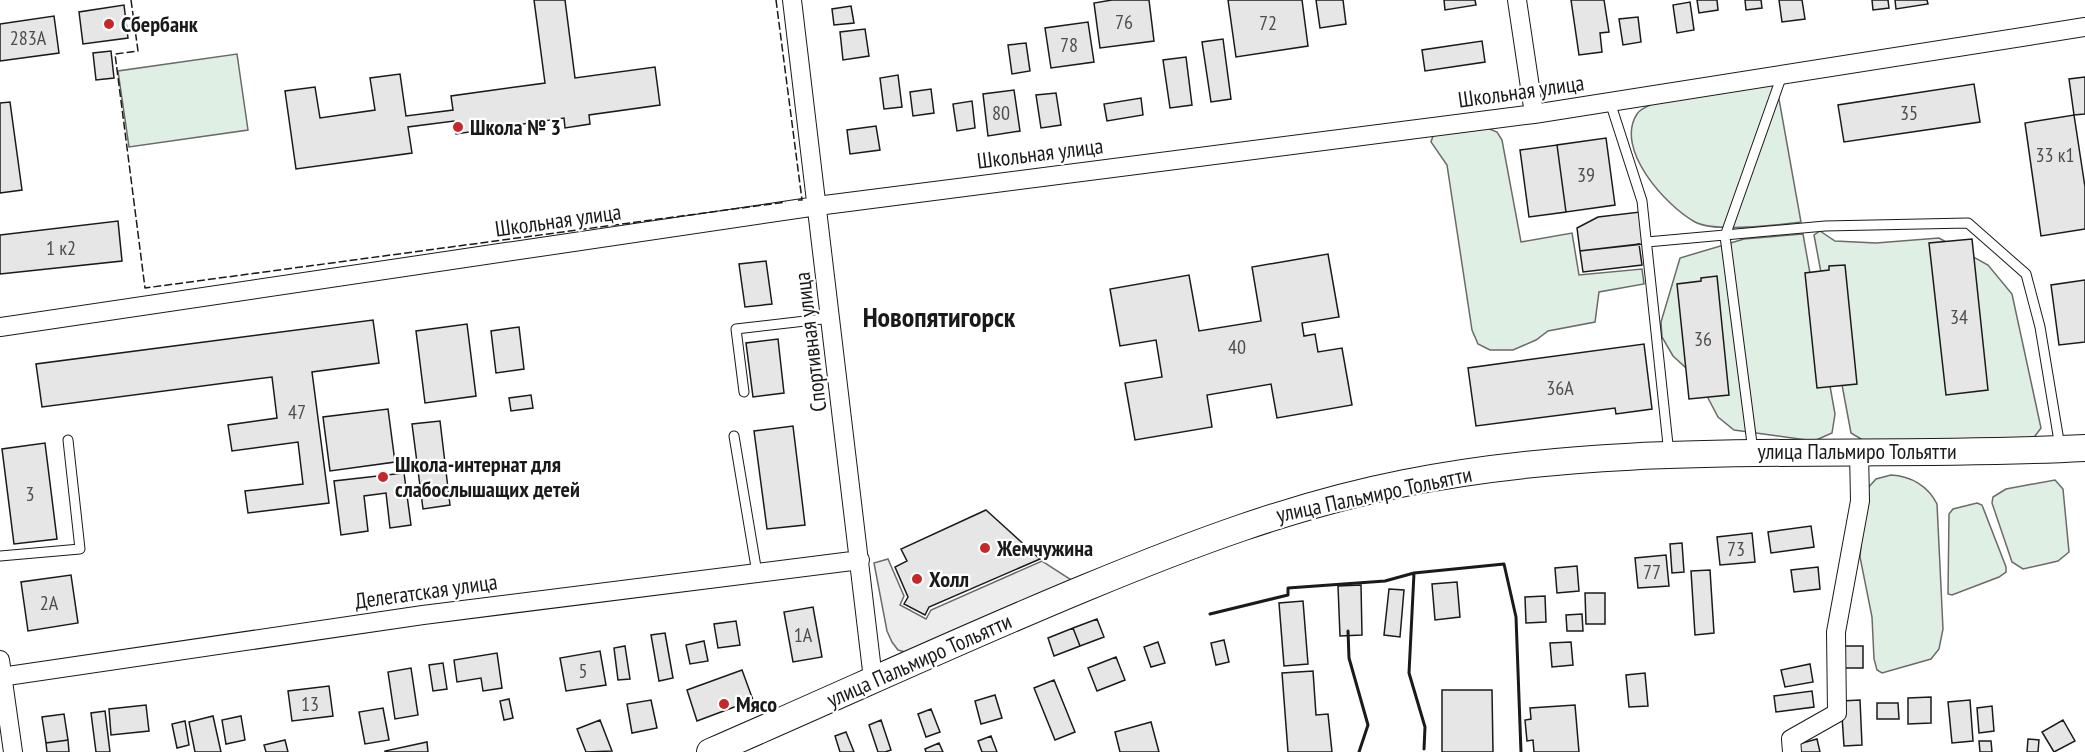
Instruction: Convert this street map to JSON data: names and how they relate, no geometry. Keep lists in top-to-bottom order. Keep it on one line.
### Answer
{"streets":{"street":["Школьная улица","Спортивная улица","улица Пальмиро Тольятти","Делегатская улица"]},"crossings":[["Школьная улица","Спортивная улица"],["Спортивная улица","улица Пальмиро Тольятти"],["Спортивная улица","Делегатская улица"]],"districts":["Новопятигорск"],"places":["Сбербанк","Школа № 3","Школа-интернат для слабослышащих детей","Жемчужина","Холл","Мясо"],"house_numbers":["76","72","283А","78","80","35","33 к1","39","1 к2","34","36","40","36А","47","3","73","77","2А","1А","5","13"]}
